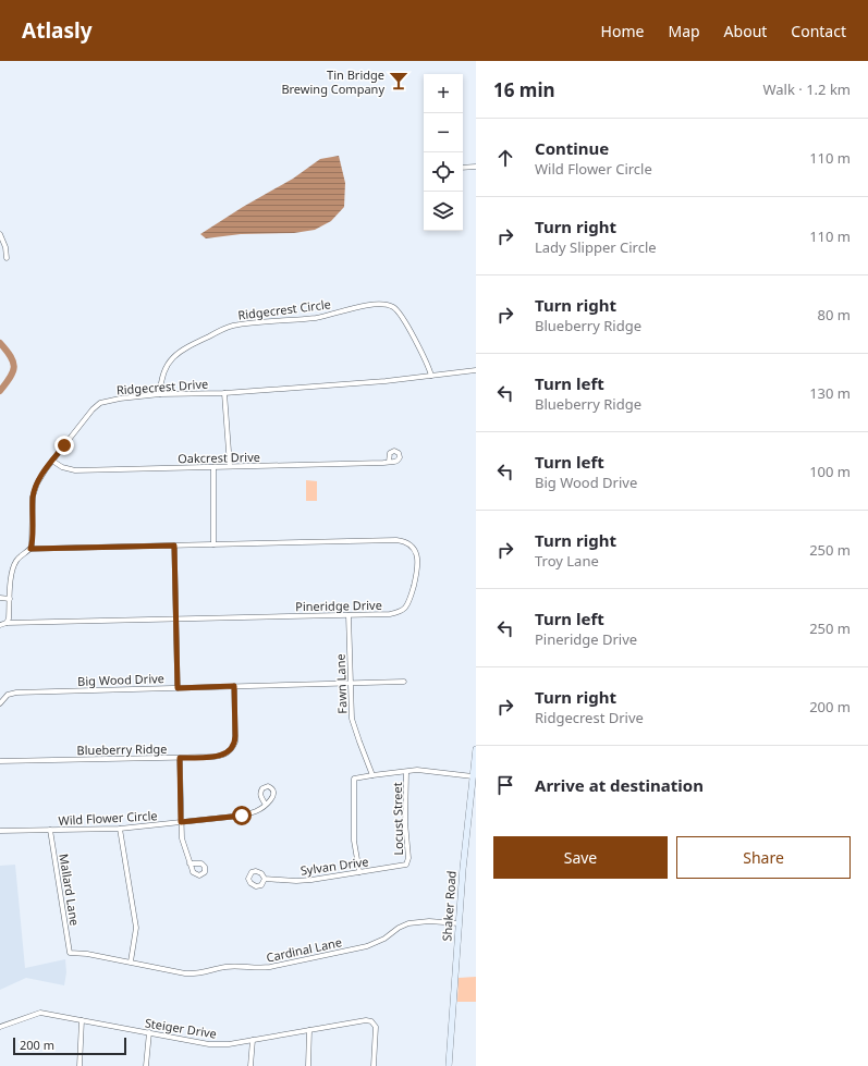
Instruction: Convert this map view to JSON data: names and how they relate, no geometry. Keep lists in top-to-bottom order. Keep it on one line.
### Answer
{"streets":{"street":["Ridgecrest Circle","Ridgecrest Drive","Oakcrest Drive","Pineridge Drive","Big Wood Drive","Fawn Lane","Blueberry Ridge","Wild Flower Circle","Locust Street","Sylvan Drive","Mallard Lane","Shaker Road","Cardinal Lane","Steiger Drive"]},"crossings":[["Ridgecrest Circle","Ridgecrest Drive"],["Ridgecrest Drive","Oakcrest Drive"],["Ridgecrest Drive","Pineridge Drive"],["Pineridge Drive","Fawn Lane"],["Big Wood Drive","Fawn Lane"],["Big Wood Drive","Blueberry Ridge"],["Wild Flower Circle","Mallard Lane"],["Locust Street","Sylvan Drive"],["Mallard Lane","Cardinal Lane"],["Shaker Road","Cardinal Lane"]],"places":{"bar":["Tin Bridge Brewing Company"]},"scale_bar":"200 m","page":{"header":"Atlasly","nav":["Home","Map","About","Contact"],"heading":["16 min","Walk · 1.2 km"],"map_buttons":["+","−"],"list":[["Continue","Wild Flower Circle","110 m"],["Turn right","Lady Slipper Circle","110 m"],["Turn right","Blueberry Ridge","80 m"],["Turn left","Blueberry Ridge","130 m"],["Turn left","Big Wood Drive","100 m"],["Turn right","Troy Lane","250 m"],["Turn left","Pineridge Drive","250 m"],["Turn right","Ridgecrest Drive","200 m"],"Arrive at destination"],"buttons":["Save","Share"],"scale":"200 m"}}
